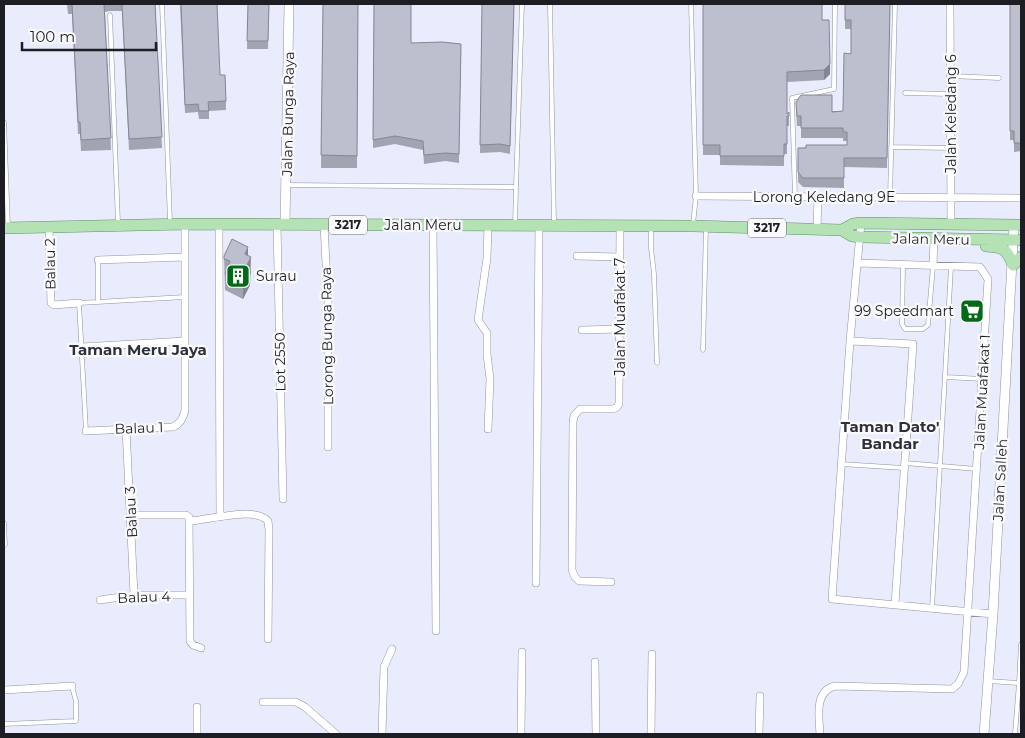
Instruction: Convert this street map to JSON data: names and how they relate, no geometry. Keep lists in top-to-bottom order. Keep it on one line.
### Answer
{"streets":{"main road":["3217","Jalan Meru"],"street":["Jalan Bunga Raya","Jalan Keledang 6","Lorong Keledang 9E","Balau 2","Jalan Muafakat 7","Lorong Bunga Raya","Lot 2550","Jalan Muafakat 1","Balau 1","Jalan Salleh","Balau 3","Balau 4"]},"crossings":[["Jalan Bunga Raya","Jalan Meru"],["Jalan Bunga Raya","Lot 2550"],["Jalan Keledang 6","Lorong Keledang 9E"],["Jalan Keledang 6","Jalan Meru"],["Jalan Meru","Balau 2"],["Jalan Meru","Jalan Muafakat 7"],["Jalan Meru","Lorong Bunga Raya"],["Jalan Meru","Lot 2550"],["Jalan Meru","Balau 1"],["Jalan Meru","Jalan Salleh"],["Balau 2","Balau 1"],["Balau 1","Balau 3"],["Balau 3","Balau 4"]],"districts":["Taman Meru Jaya","Taman Dato' Bandar"],"places":{"building":["Surau"],"supermarket":["99 Speedmart"]},"scale_bar":"100 m"}
